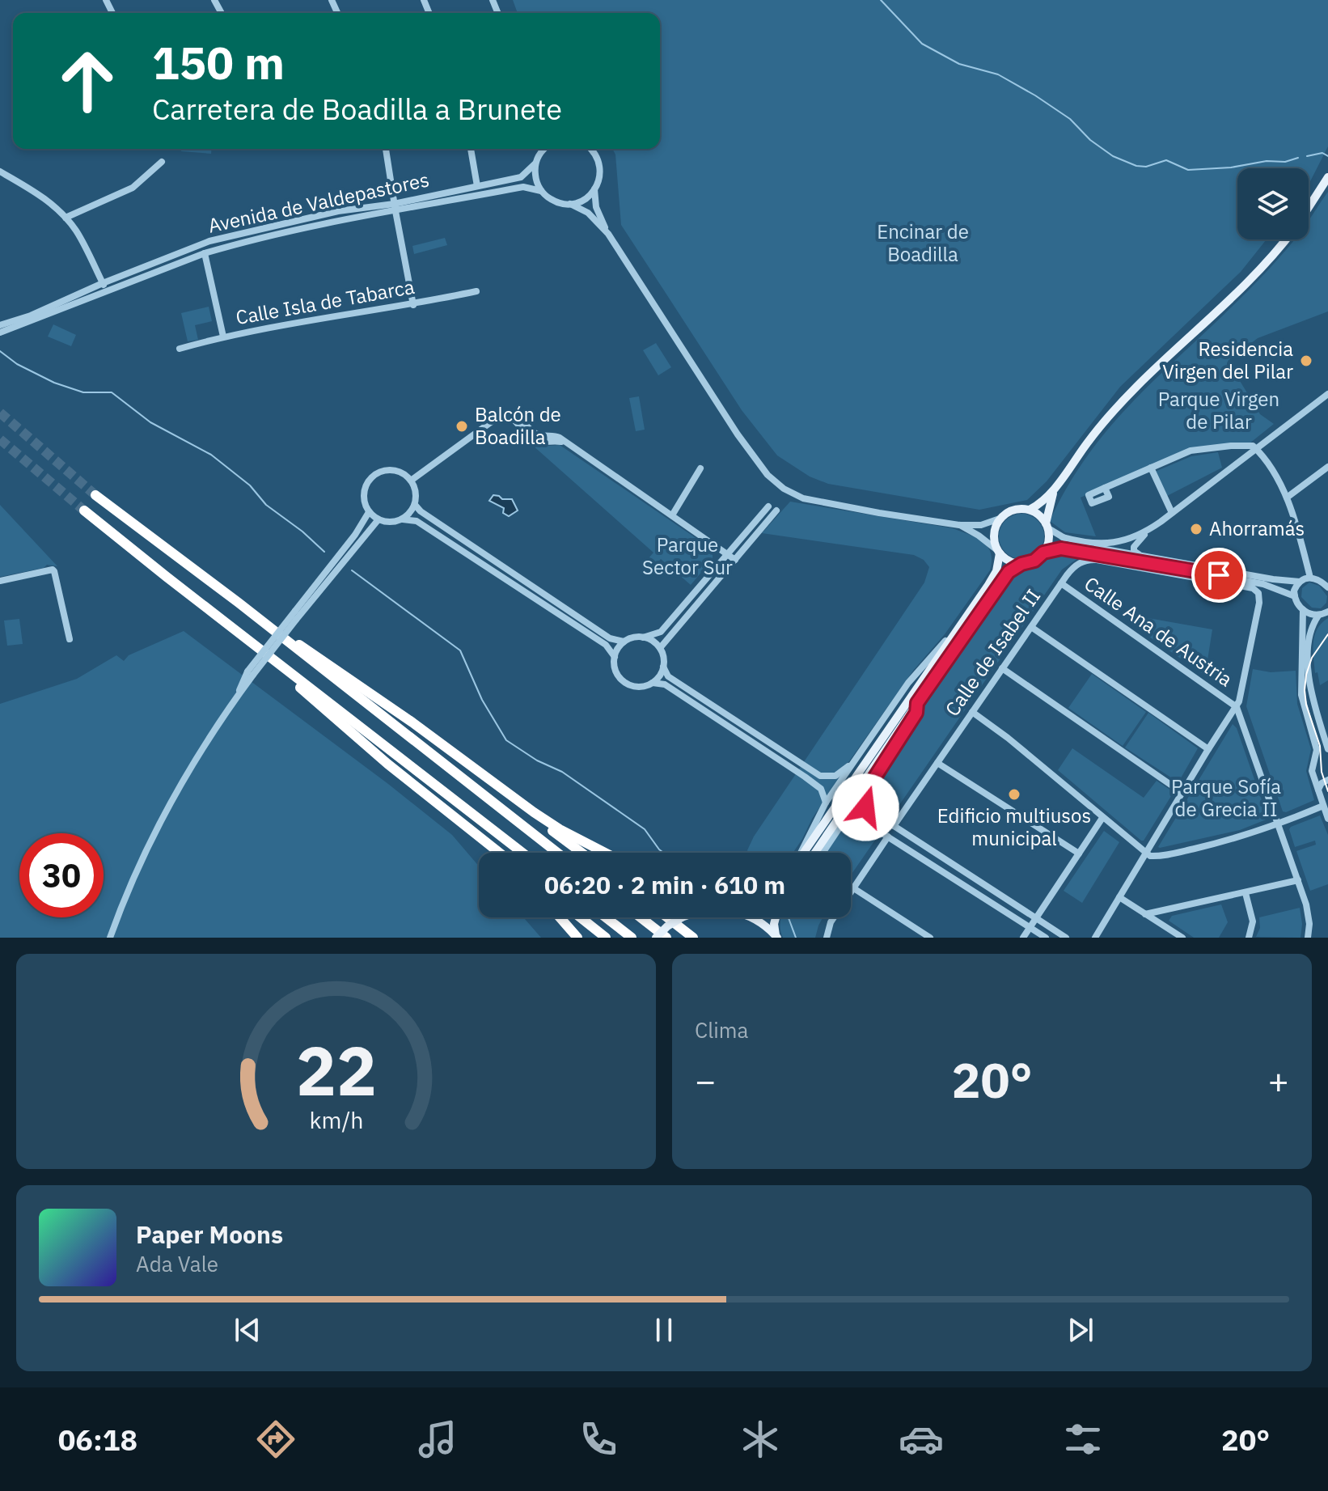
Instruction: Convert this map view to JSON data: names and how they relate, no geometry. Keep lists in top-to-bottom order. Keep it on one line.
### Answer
{"streets":{"street":["Avenida de Valdepastores","Calle Isla de Tabarca","Calle Ana de Austria","Calle de Isabel II"]},"crossings":[["Calle Ana de Austria","Calle de Isabel II"]],"parks":["Encinar de Boadilla","Parque Virgen de Pilar","Parque Sector Sur","Parque Sofía de Grecia II"],"places":["Residencia Virgen del Pilar","Balcón de Boadilla","Ahorramás","Edificio multiusos municipal"],"page":{"turn":["150 m","Carretera de Boadilla a Brunete"],"limit":"30","trip":"06:20 · 2 min · 610 m","tile":"Clima","heat":["−","20°","+"],"song":["Paper Moons","Ada Vale"],"tabs":["06:18","20°"],"gauge":["22","km/h"]}}
